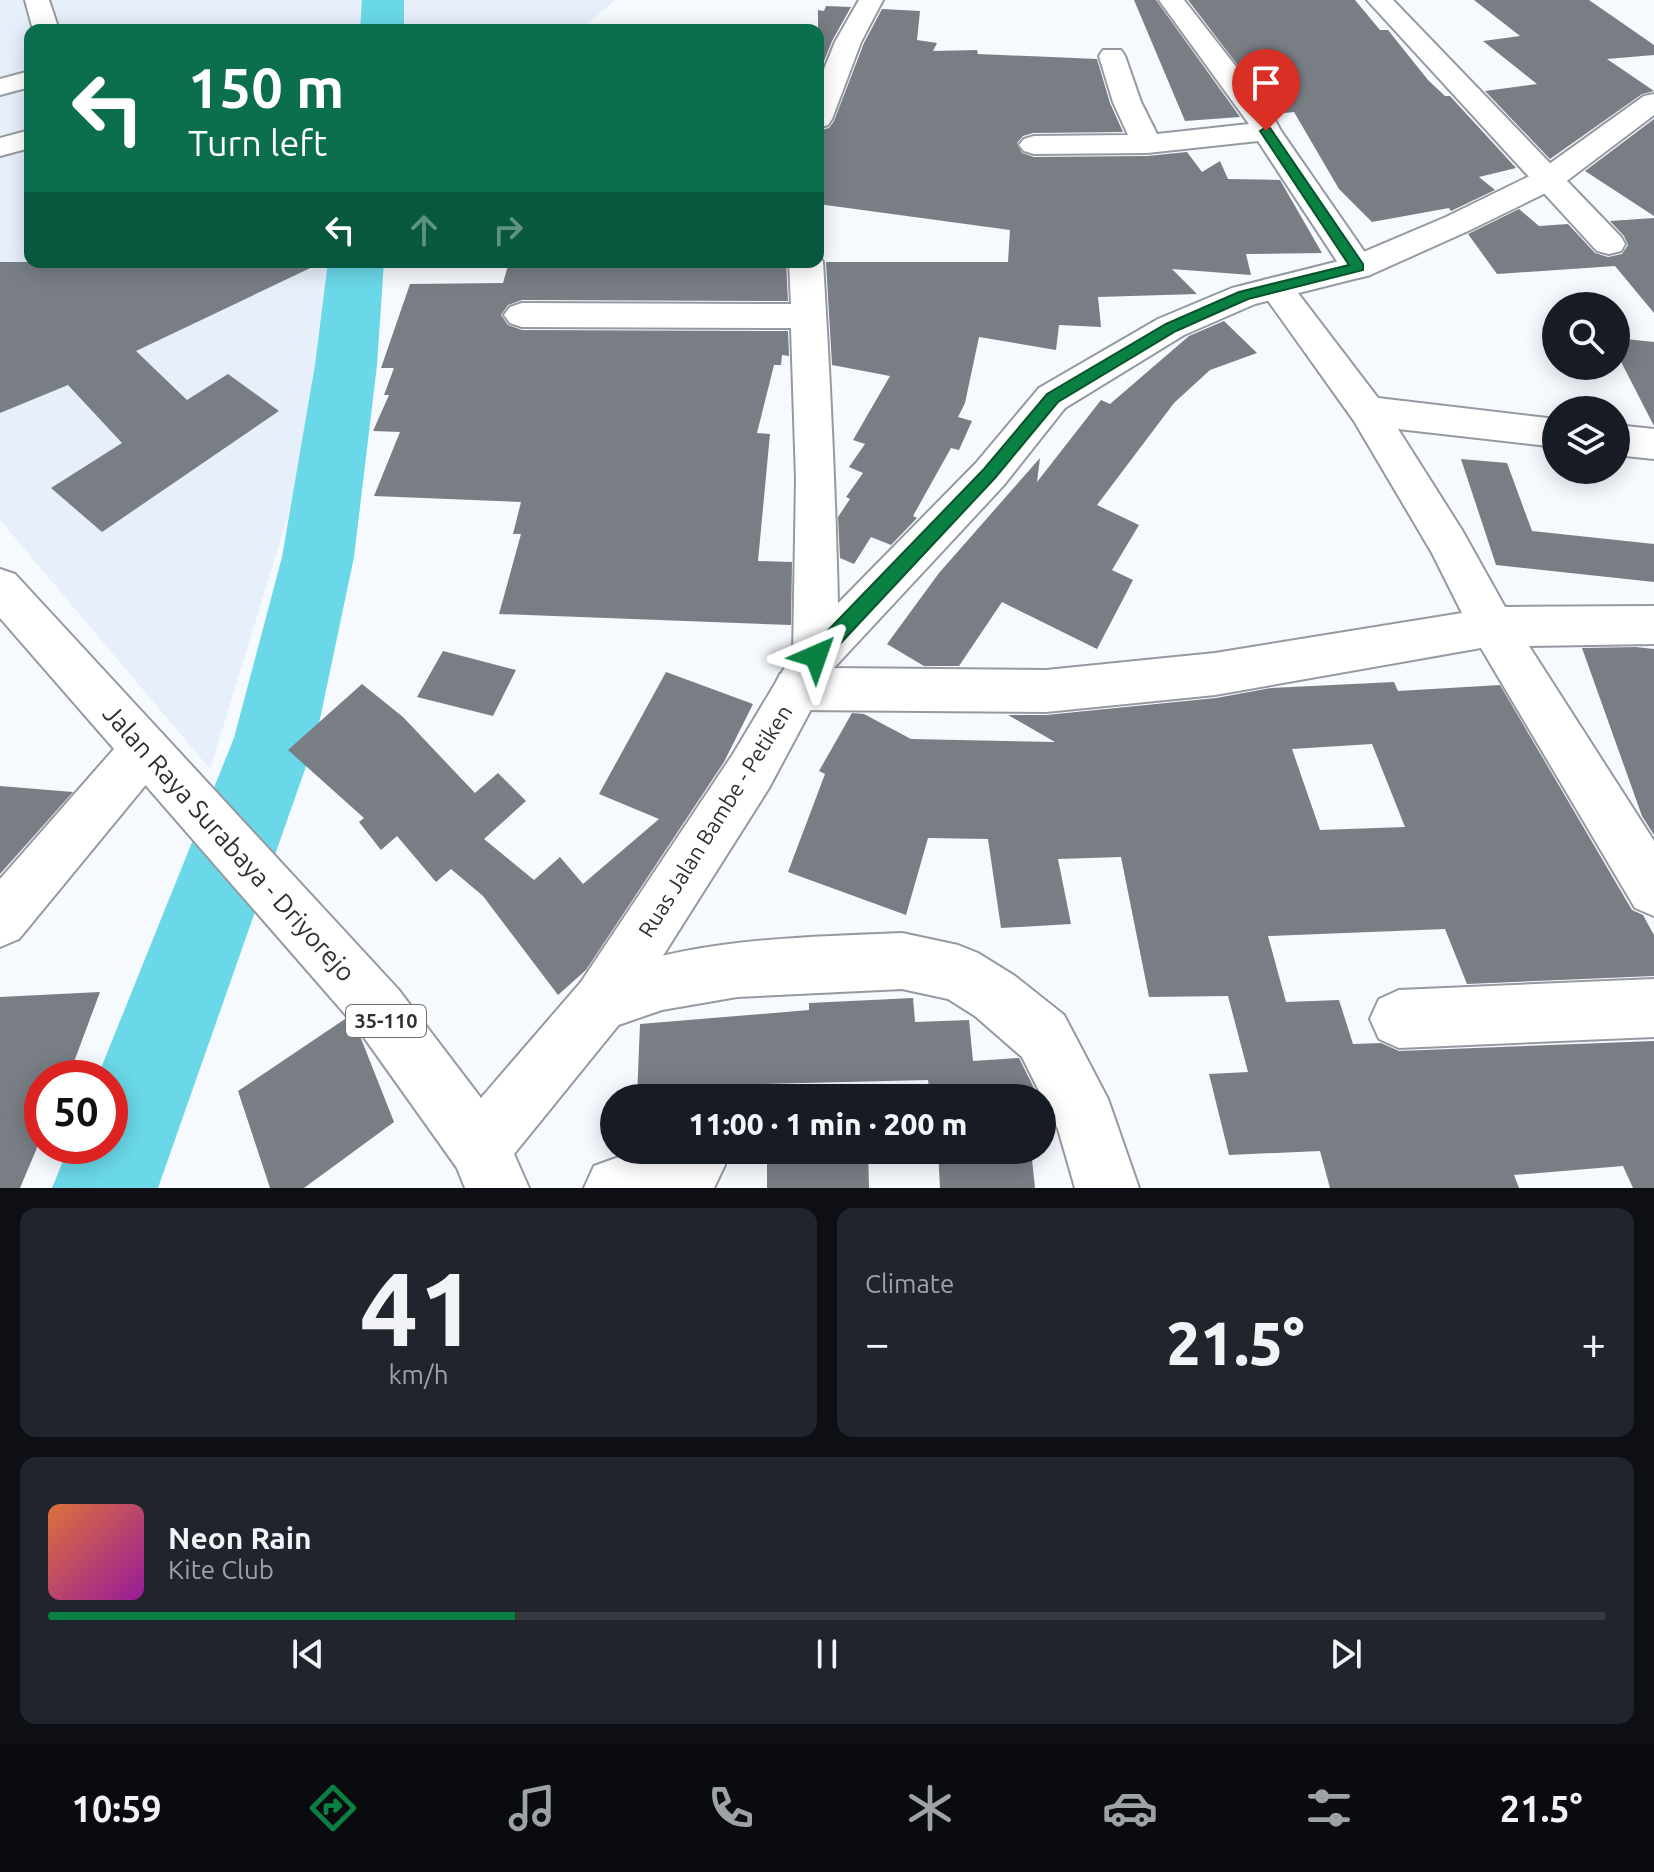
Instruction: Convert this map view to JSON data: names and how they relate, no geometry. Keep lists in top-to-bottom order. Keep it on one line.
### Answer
{"streets":{"street":["Ruas Jalan Bambe - Petiken","Jalan Raya Surabaya - Driyorejo","35-110"]},"crossings":[["Ruas Jalan Bambe - Petiken","Jalan Raya Surabaya - Driyorejo"]],"page":{"turn":["150 m","Turn left"],"limit":"50","trip":"11:00 · 1 min · 200 m","tile":[["41","km/h"],"Climate"],"heat":["−","21.5°","+"],"song":["Neon Rain","Kite Club"],"tabs":["10:59","21.5°"]}}
